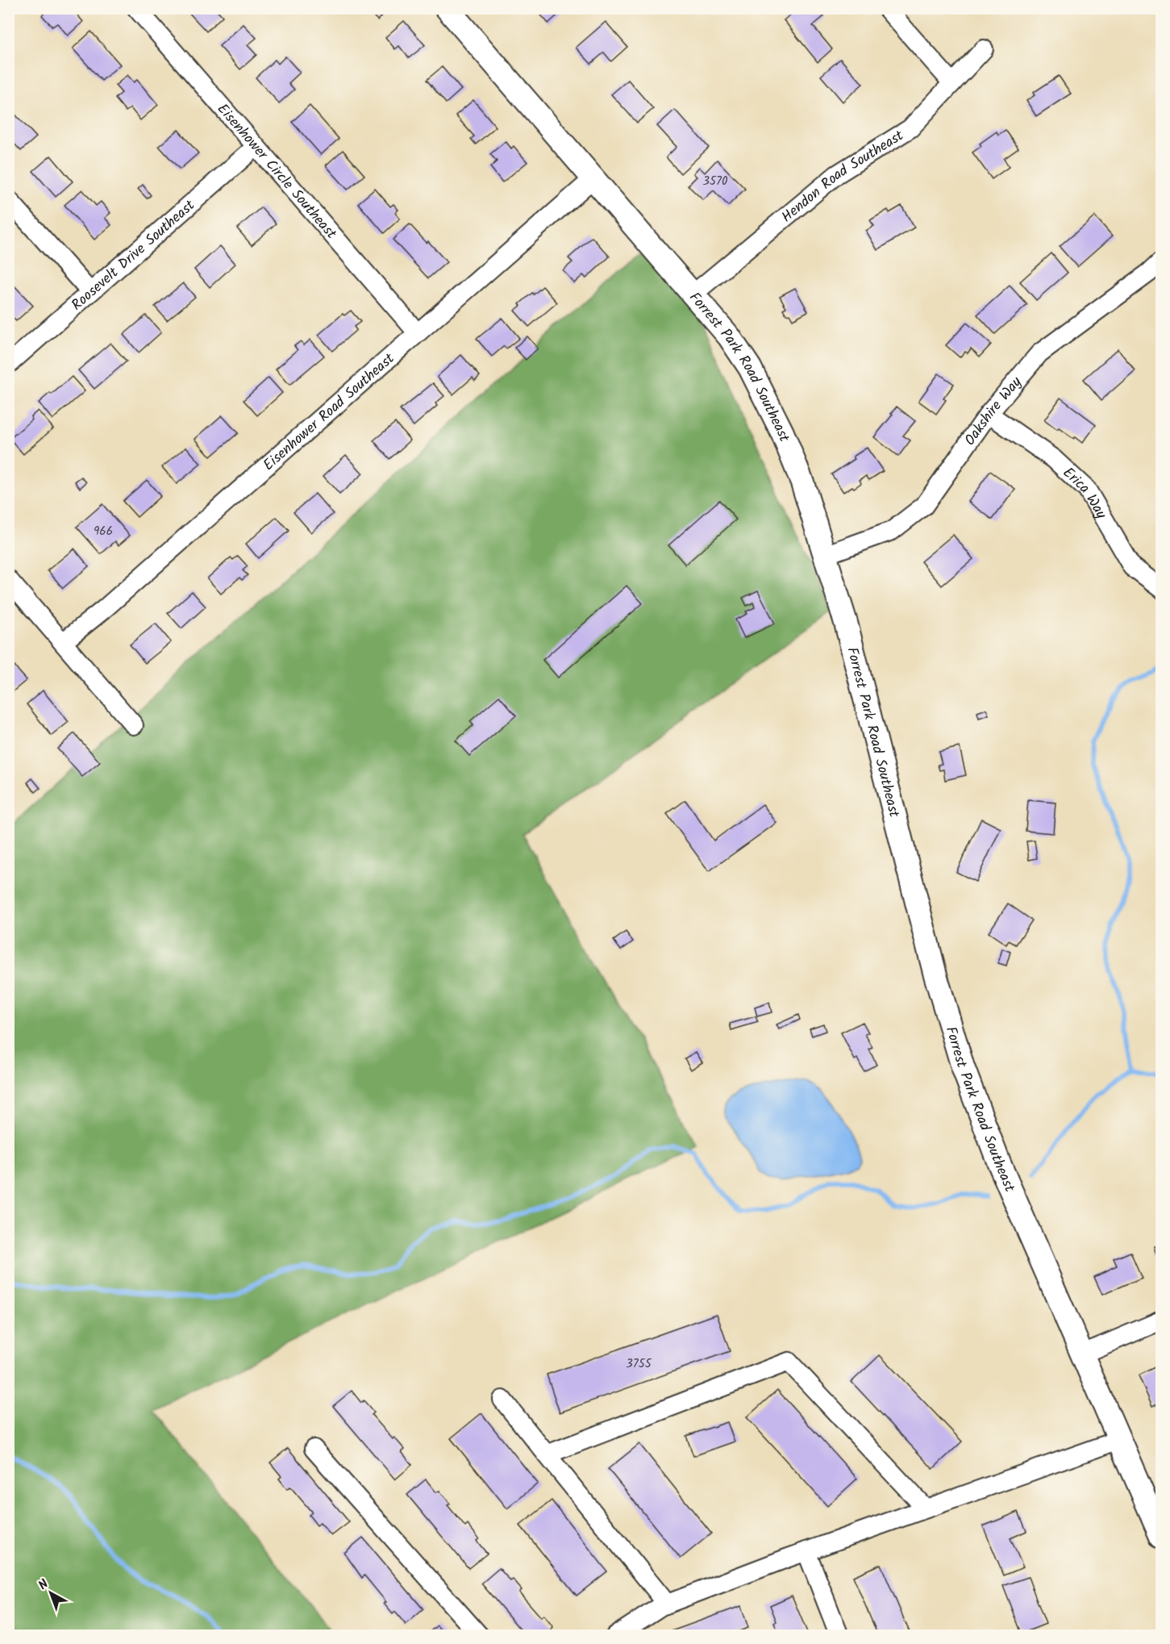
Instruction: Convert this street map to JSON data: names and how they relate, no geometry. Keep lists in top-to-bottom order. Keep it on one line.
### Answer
{"streets":{"street":["Eisenhower Circle Southeast","Hendon Road Southeast","Roosevelt Drive Southeast","Forrest Park Road Southeast","Eisenhower Road Southeast","Oakshire Way","Erica Way"]},"crossings":[["Eisenhower Circle Southeast","Roosevelt Drive Southeast"],["Eisenhower Circle Southeast","Eisenhower Road Southeast"],["Hendon Road Southeast","Forrest Park Road Southeast"],["Forrest Park Road Southeast","Eisenhower Road Southeast"],["Forrest Park Road Southeast","Oakshire Way"],["Oakshire Way","Erica Way"]],"house_numbers":["3570","966","3755"],"north":"top left"}
